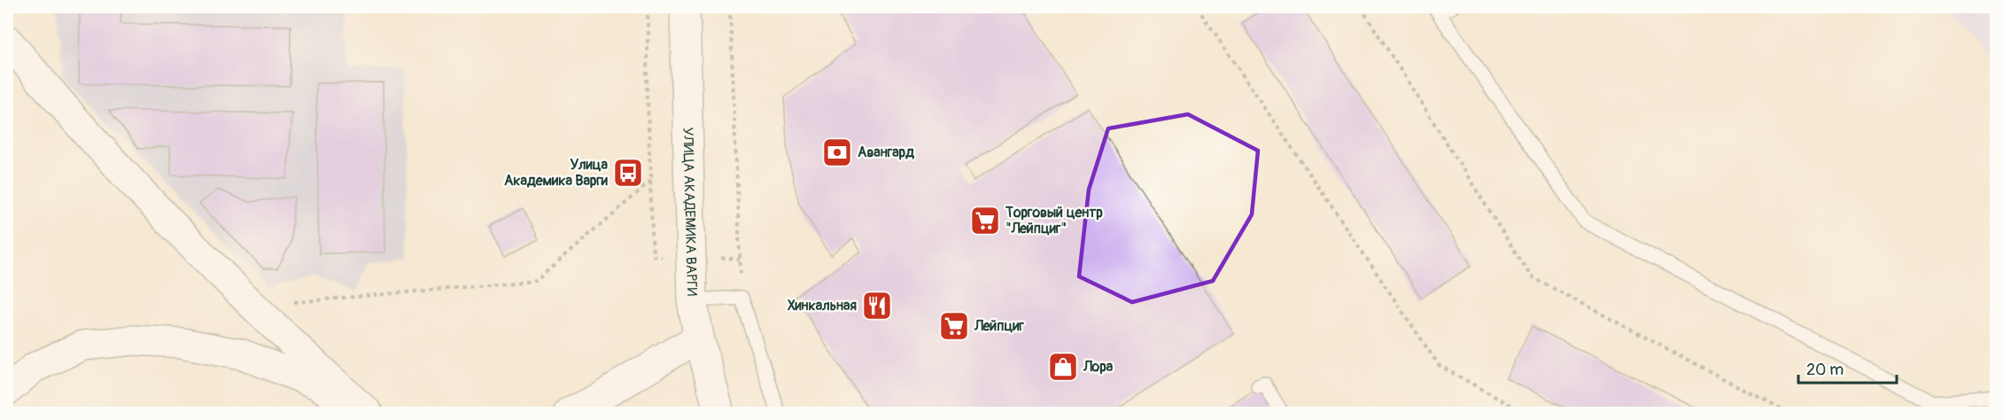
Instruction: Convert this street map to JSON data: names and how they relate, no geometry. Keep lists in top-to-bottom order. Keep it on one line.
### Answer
{"streets":{"street":["УЛИЦА АКАДЕМИКА ВАРГИ"]},"places":{"bank":["Авангард"],"bus stop":["Улица Академика Варги"],"supermarket":["Торговый центр \"Лейпциг\"","Лейпциг"],"restaurant":["Хинкальная"],"shop":["Лора"]},"scale_bar":"20 m"}
